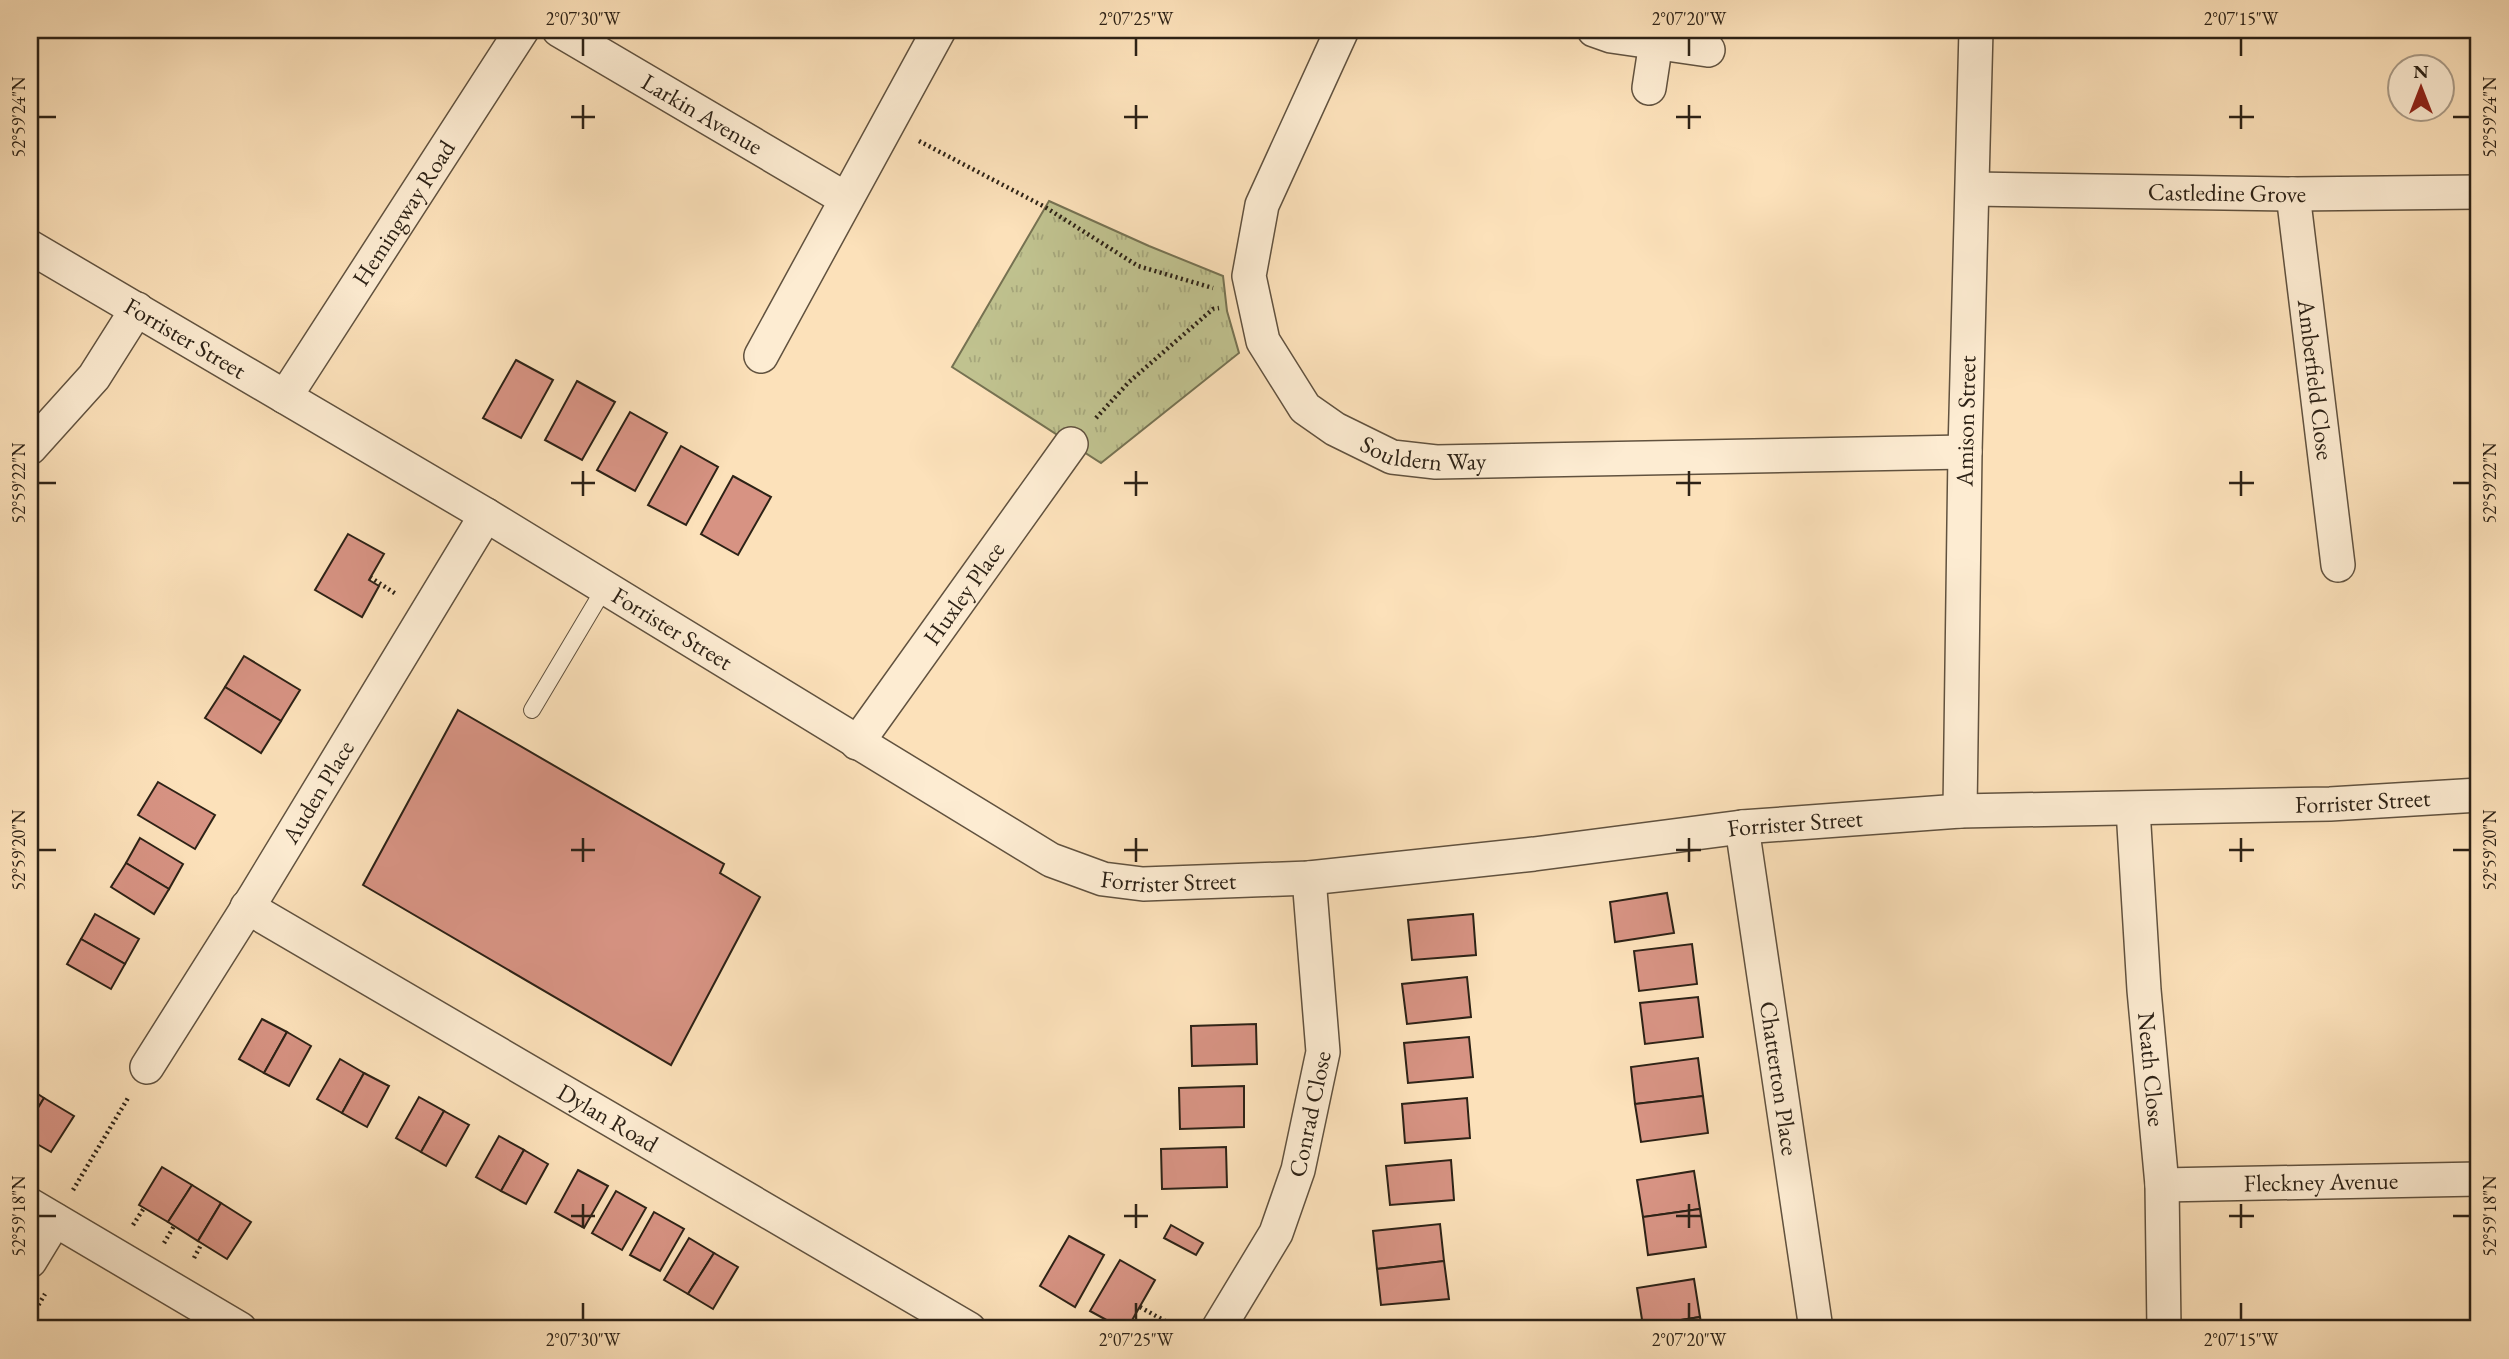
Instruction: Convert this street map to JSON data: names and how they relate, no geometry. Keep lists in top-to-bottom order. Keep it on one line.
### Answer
{"streets":{"street":["Larkin Avenue","Castledine Grove","Hemingway Road","Forrister Street","Amberfield Close","Amison Street","Souldern Way","Huxley Place","Auden Place","Neath Close","Chatterton Place","Conrad Close","Dylan Road","Fleckney Avenue"]},"crossings":[["Castledine Grove","Amberfield Close"],["Castledine Grove","Amison Street"],["Hemingway Road","Forrister Street"],["Forrister Street","Amison Street"],["Forrister Street","Huxley Place"],["Forrister Street","Auden Place"],["Forrister Street","Neath Close"],["Forrister Street","Chatterton Place"],["Forrister Street","Conrad Close"],["Amison Street","Souldern Way"],["Auden Place","Dylan Road"],["Neath Close","Fleckney Avenue"]],"north":"top","coordinates":["2°07'30\"W","2°07'25\"W","2°07'20\"W","2°07'15\"W","52°59'24\"N","52°59'22\"N","52°59'20\"N","52°59'18\"N"]}
